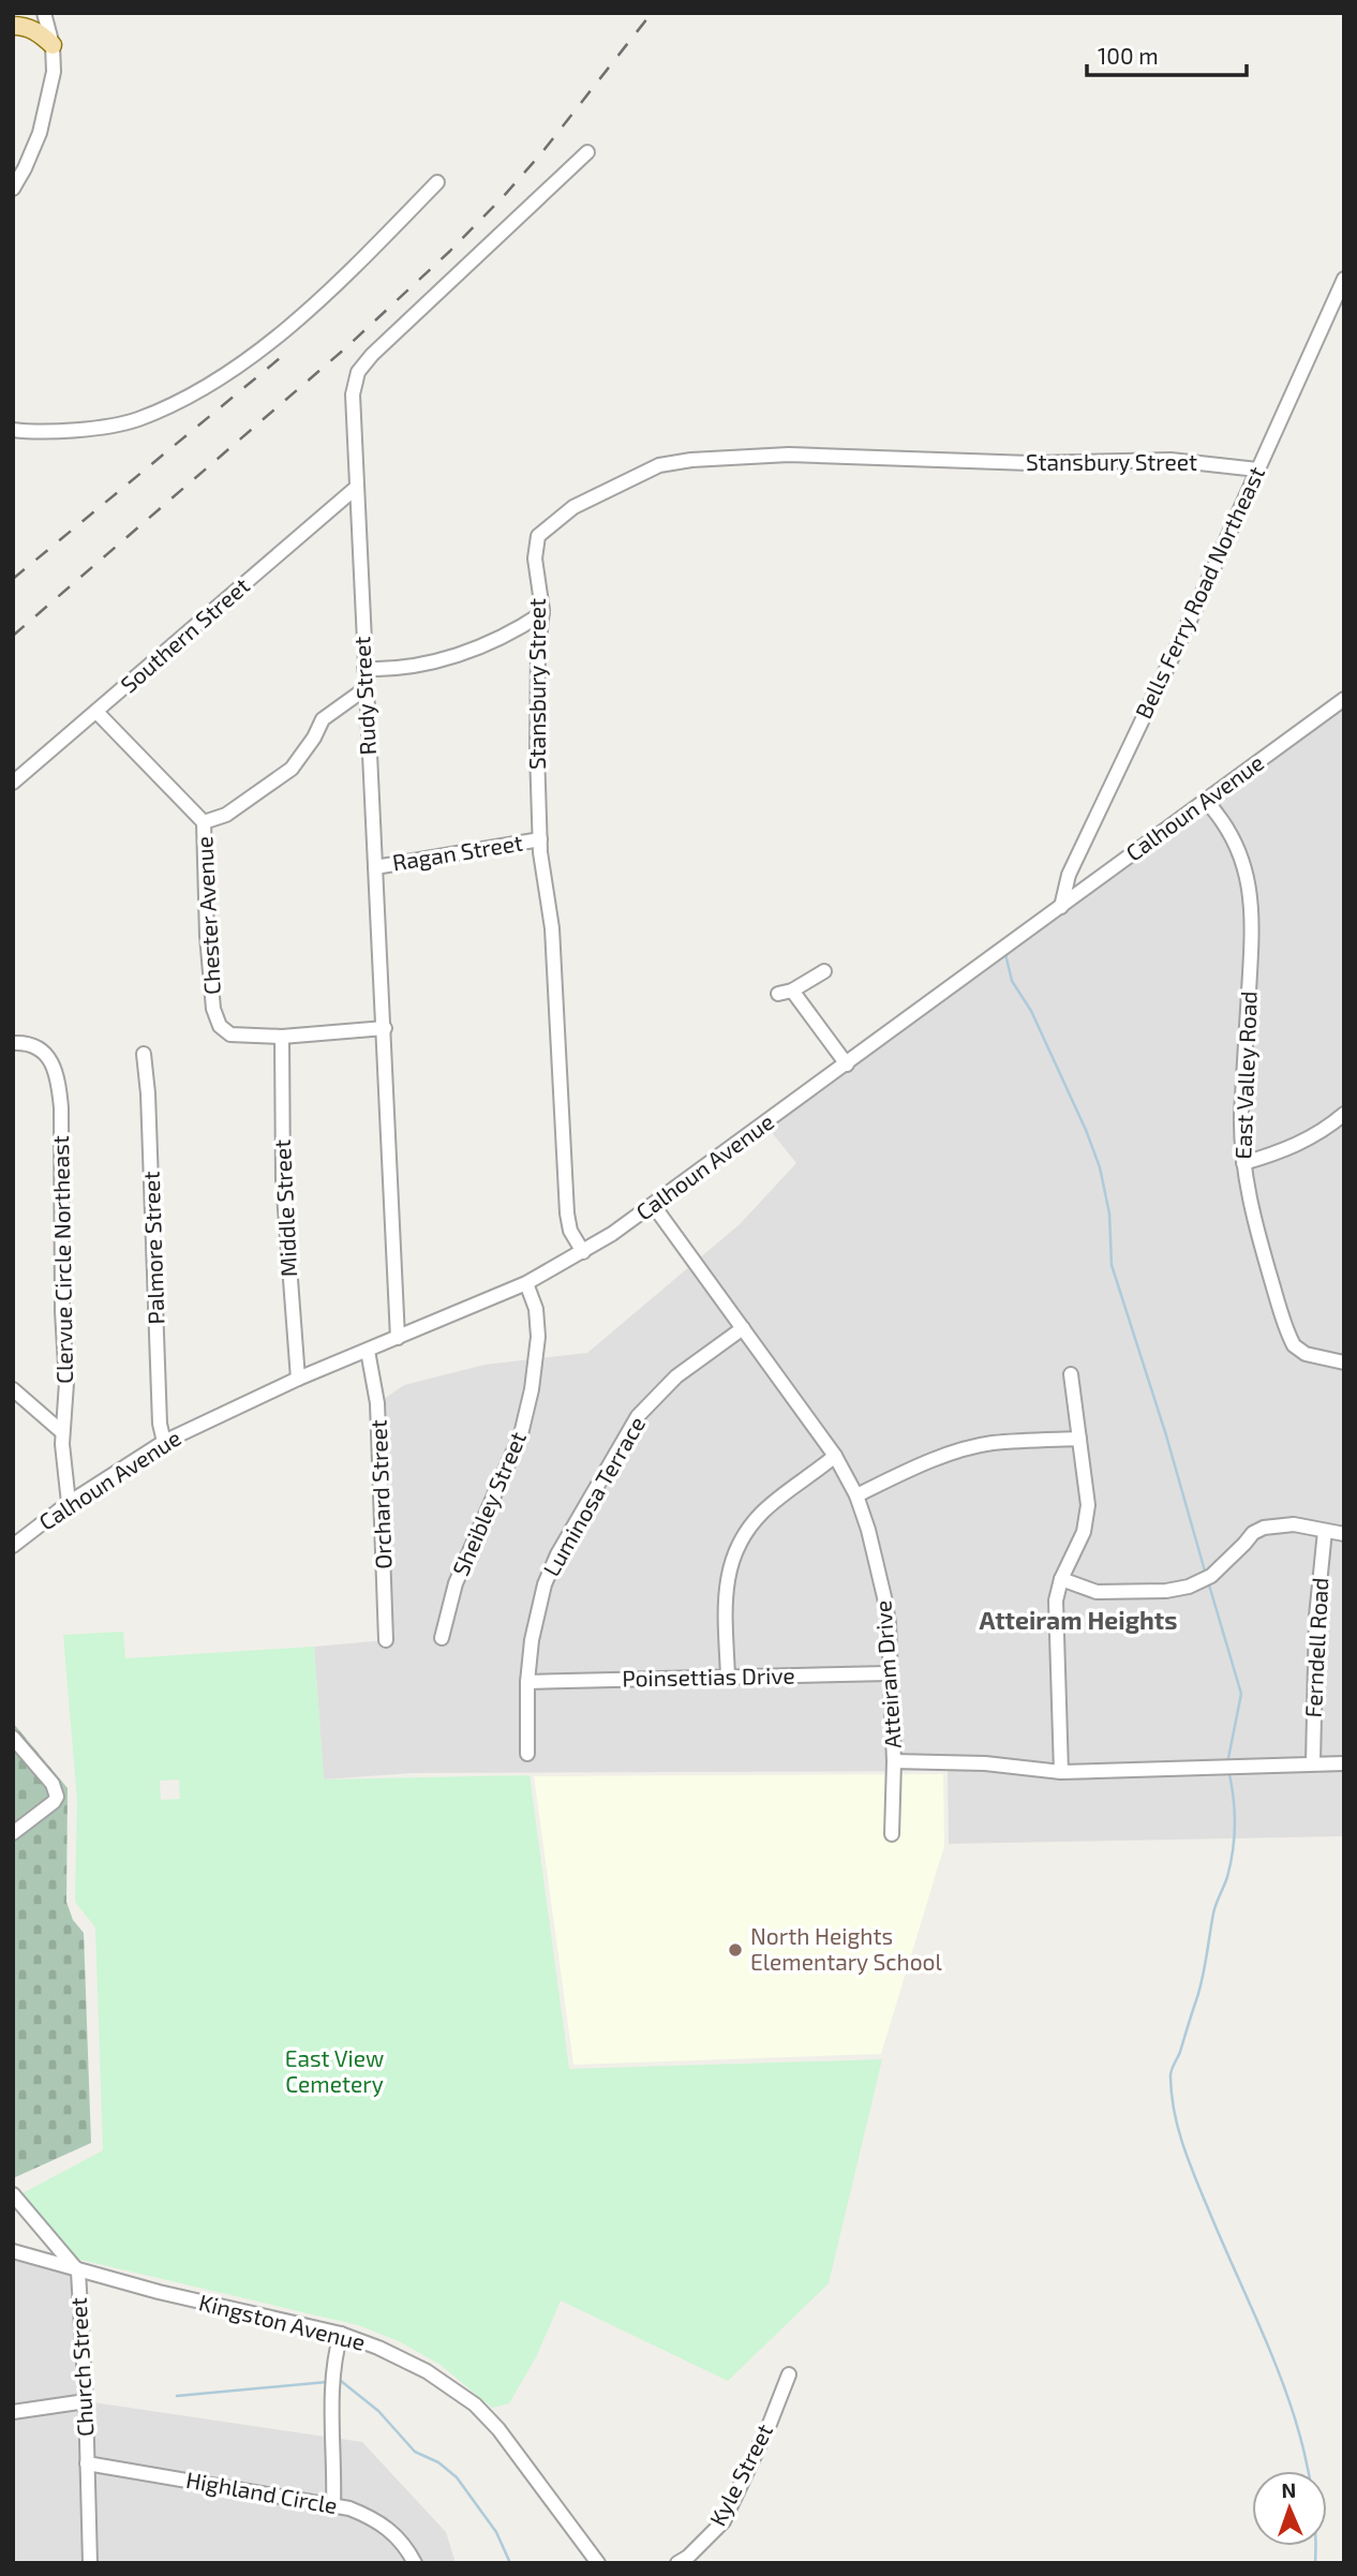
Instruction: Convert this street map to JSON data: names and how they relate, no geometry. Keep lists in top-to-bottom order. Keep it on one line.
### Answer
{"streets":{"street":["Stansbury Street","Bells Ferry Road Northeast","Southern Street","Rudy Street","Calhoun Avenue","Ragan Street","Chester Avenue","East Valley Road","Middle Street","Palmore Street","Clervue Circle Northeast","Orchard Street","Luminosa Terrace","Sheibley Street","Ferndell Road","Atteiram Drive","Poinsettias Drive","Kingston Avenue","Church Street","Kyle Street","Highland Circle"]},"crossings":[["Stansbury Street","Bells Ferry Road Northeast"],["Stansbury Street","Calhoun Avenue"],["Stansbury Street","Ragan Street"],["Bells Ferry Road Northeast","Calhoun Avenue"],["Southern Street","Rudy Street"],["Southern Street","Chester Avenue"],["Rudy Street","Calhoun Avenue"],["Rudy Street","Ragan Street"],["Calhoun Avenue","East Valley Road"],["Calhoun Avenue","Middle Street"],["Calhoun Avenue","Palmore Street"],["Calhoun Avenue","Clervue Circle Northeast"],["Calhoun Avenue","Orchard Street"],["Calhoun Avenue","Sheibley Street"],["Calhoun Avenue","Atteiram Drive"],["Chester Avenue","Middle Street"],["Luminosa Terrace","Atteiram Drive"],["Luminosa Terrace","Poinsettias Drive"],["Ferndell Road","Atteiram Drive"],["Atteiram Drive","Poinsettias Drive"],["Kingston Avenue","Church Street"],["Church Street","Highland Circle"]],"districts":["Atteiram Heights"],"parks":["East View Cemetery"],"places":["North Heights Elementary School"],"scale_bar":"100 m","north":"top"}
